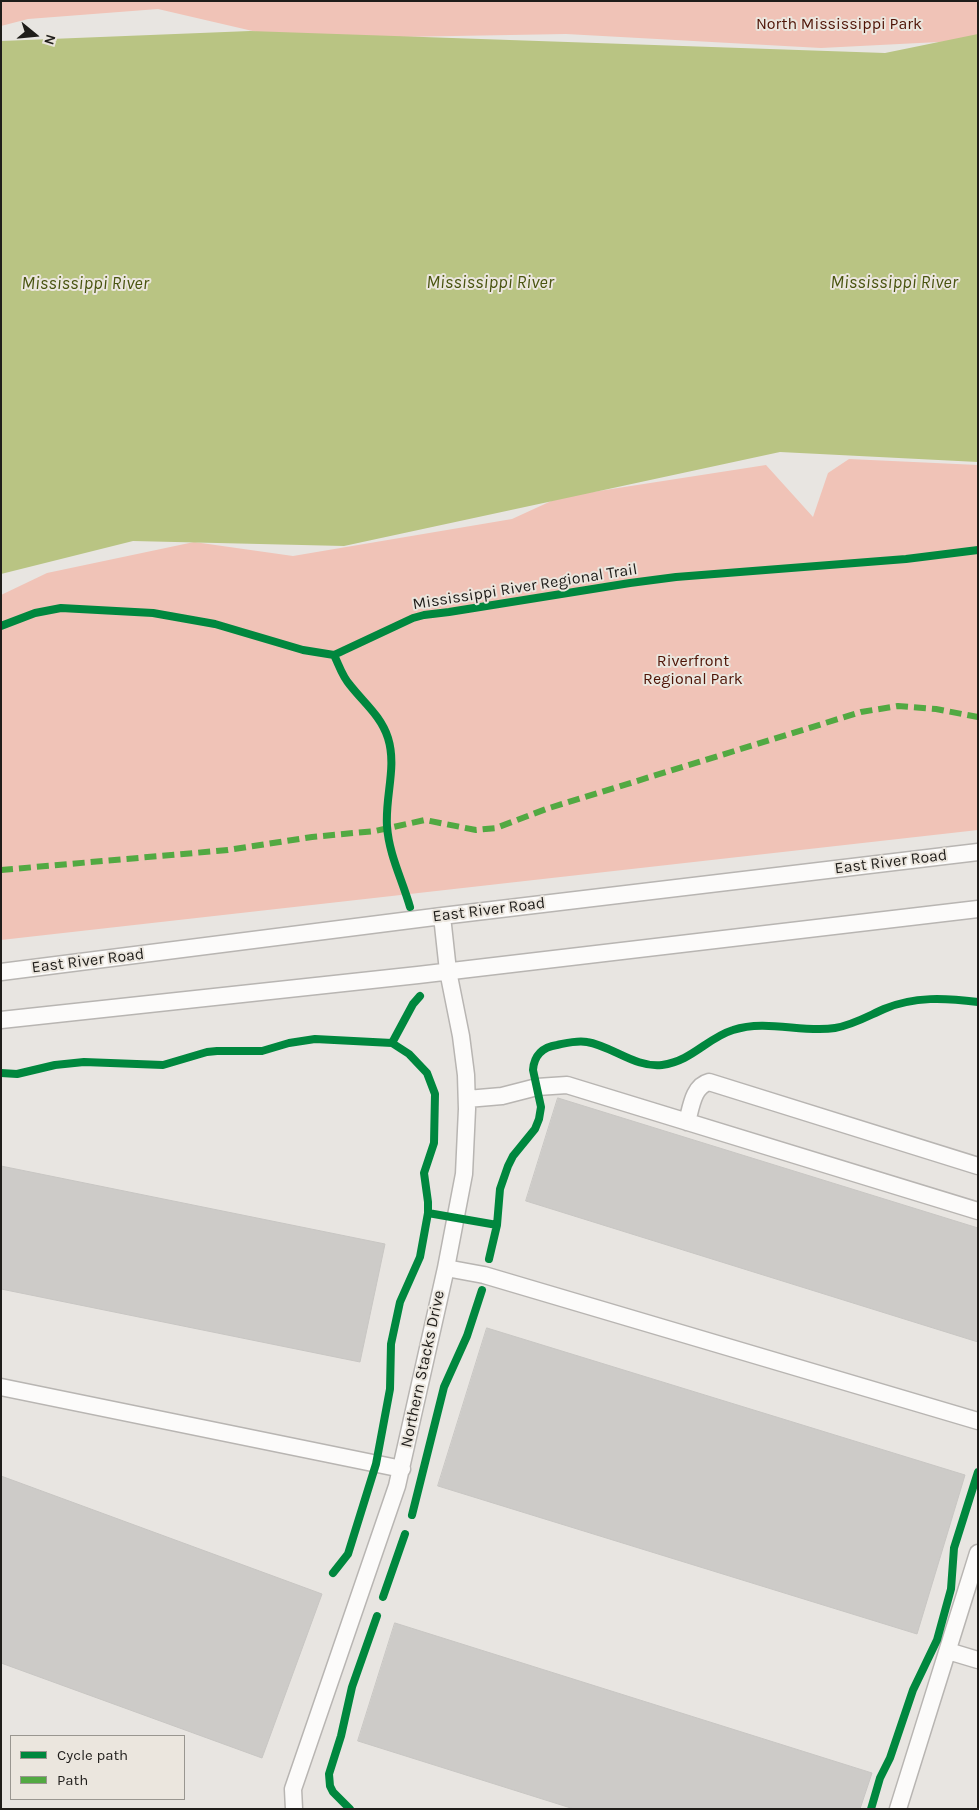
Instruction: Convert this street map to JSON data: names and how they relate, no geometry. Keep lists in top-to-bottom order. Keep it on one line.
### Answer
{"streets":{"street":["East River Road","Northern Stacks Drive"],"cycle path":["Mississippi River Regional Trail"]},"crossings":[["East River Road","Northern Stacks Drive"]],"water":["Mississippi River"],"parks":["North Mississippi Park","Riverfront Regional Park"],"legend":["Cycle path","Path"],"north":"right"}
